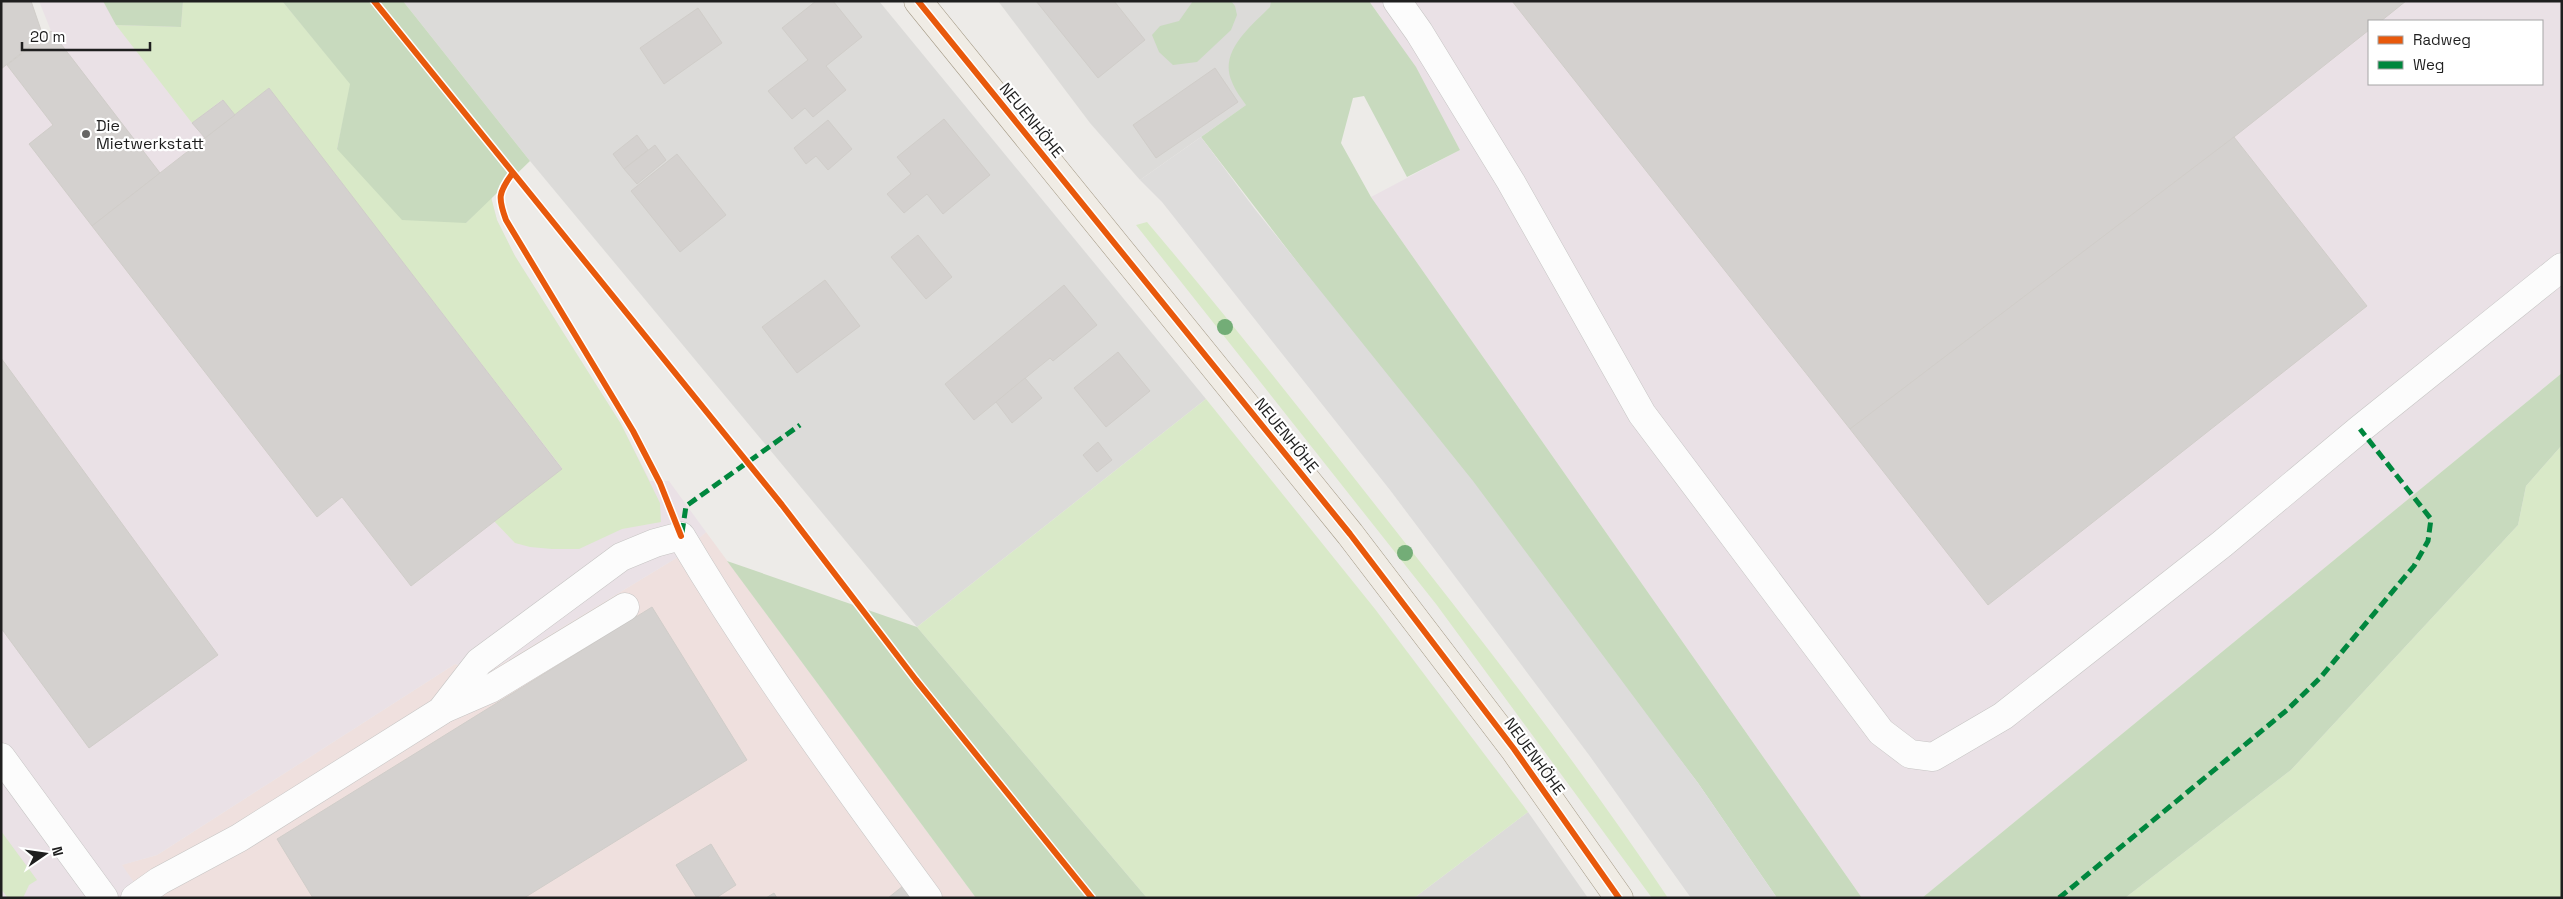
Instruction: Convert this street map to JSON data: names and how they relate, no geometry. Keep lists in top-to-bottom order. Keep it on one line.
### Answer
{"streets":{"main road":["NEUENHÖHE"]},"places":["Die Mietwerkstatt"],"legend":["Radweg","Weg"],"scale_bar":"20 m","north":"right"}
